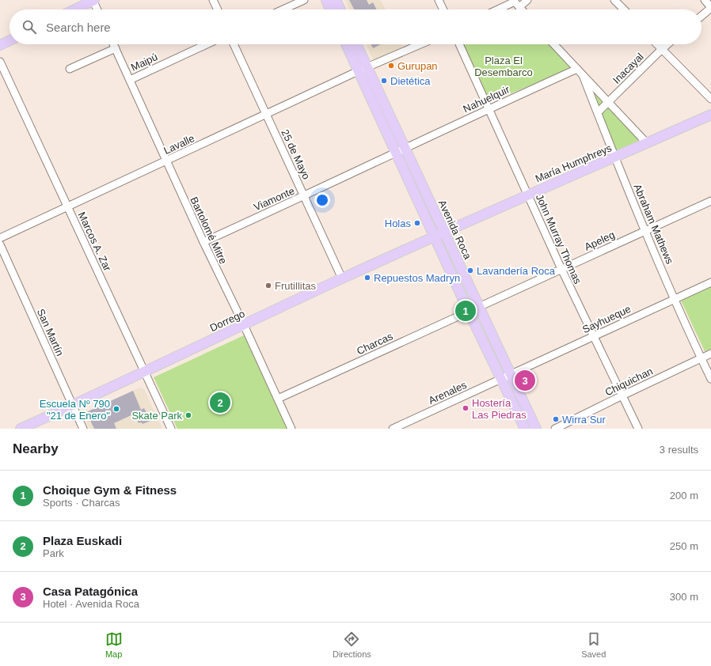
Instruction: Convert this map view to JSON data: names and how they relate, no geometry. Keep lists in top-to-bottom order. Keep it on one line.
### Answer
{"streets":{"main road":["María Humphreys","Avenida Roca","Dorrego"],"street":["Maipú","Inacayal","Nahuelquir","Lavalle","25 de Mayo","Viamonte","Abraham Mathews","Bartolomé Mitre","John Murray Thomas","Apeleg","Marcos A. Zar","Sayhueque","San Martín","Charcas","Chiquichan","Arenales"]},"crossings":[["Maipú","Bartolomé Mitre"],["Inacayal","Abraham Mathews"],["Nahuelquir","Viamonte"],["Nahuelquir","Abraham Mathews"],["Nahuelquir","Avenida Roca"],["Nahuelquir","John Murray Thomas"],["Lavalle","25 de Mayo"],["Lavalle","Avenida Roca"],["Lavalle","Bartolomé Mitre"],["Lavalle","Marcos A. Zar"],["25 de Mayo","Viamonte"],["25 de Mayo","Dorrego"],["María Humphreys","Abraham Mathews"],["María Humphreys","Avenida Roca"],["María Humphreys","John Murray Thomas"],["María Humphreys","Dorrego"],["Viamonte","Avenida Roca"],["Viamonte","Bartolomé Mitre"],["Abraham Mathews","Apeleg"],["Abraham Mathews","Sayhueque"],["Abraham Mathews","Chiquichan"],["Avenida Roca","Apeleg"],["Avenida Roca","Sayhueque"],["Avenida Roca","Dorrego"],["Avenida Roca","Charcas"],["Avenida Roca","Arenales"],["Bartolomé Mitre","Dorrego"],["Bartolomé Mitre","Charcas"],["John Murray Thomas","Apeleg"],["John Murray Thomas","Sayhueque"],["John Murray Thomas","Chiquichan"],["Apeleg","Charcas"],["Marcos A. Zar","Dorrego"],["Sayhueque","Arenales"],["Dorrego","San Martín"]],"parks":["Plaza El Desembarco"],"places":["Gurupan","Dietética","Holas","Lavandería Roca","Repuestos Madryn","Frutillitas","Hostería Las Piedras","Escuela Nº 790 \"21 de Enero\"","Skate Park","Wirra Sur"],"page":{"search":"Search here","pins":["1","3","2"],"heading":["Nearby","3 results"],"list":[{"mark":"1","name":"Choique Gym & Fitness","note":"Sports · Charcas","value":"200 m"},{"mark":"2","name":"Plaza Euskadi","note":"Park","value":"250 m"},{"mark":"3","name":"Casa Patagónica","note":"Hotel · Avenida Roca","value":"300 m"}],"nav":["Map","Directions","Saved"]}}
